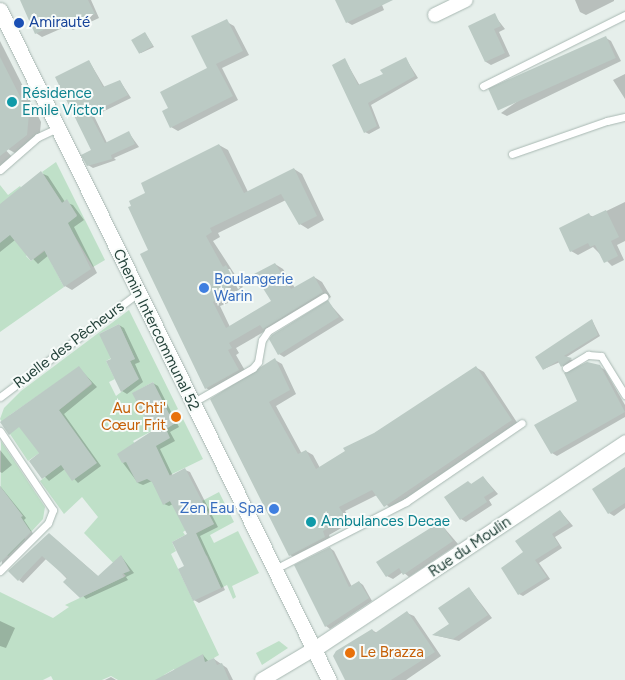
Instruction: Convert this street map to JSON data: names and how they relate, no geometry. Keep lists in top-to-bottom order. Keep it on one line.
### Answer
{"streets":{"main road":["Chemin Intercommunal 52","Rue du Moulin"],"lane":["Ruelle des Pêcheurs"]},"crossings":[["Chemin Intercommunal 52","Ruelle des Pêcheurs"],["Chemin Intercommunal 52","Rue du Moulin"]],"places":["Amirauté","Résidence Emile Victor","Boulangerie Warin","Au Chti' Cœur Frit","Zen Eau Spa","Ambulances Decae","Le Brazza"]}
